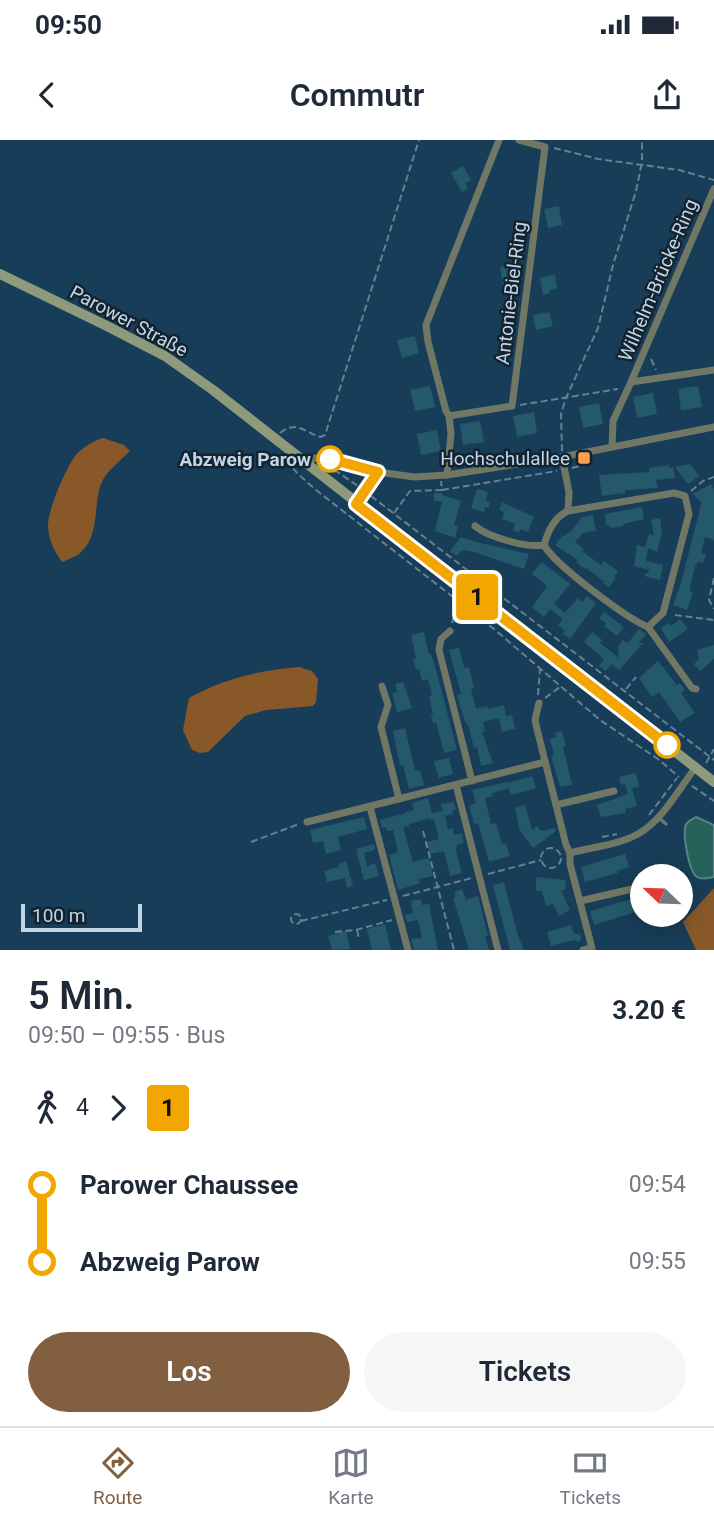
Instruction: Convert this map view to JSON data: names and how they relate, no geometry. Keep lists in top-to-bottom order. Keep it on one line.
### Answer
{"streets":{"street":["Wilhelm-Brücke-Ring","Antonie-Biel-Ring","Parower Straße"]},"places":{"transit":["Hochschulallee"],"other":["Abzweig Parow"]},"lines":["bus line 1"],"scale_bar":"100 m","north":"top left","page":{"status":"09:50","header":"Commutr","on_map":"1","scale":"100 m","heading":["5 Min.","09:50 – 09:55 · Bus","3.20 €"],"legs":["4","1"],"list":[{"name":"Parower Chaussee","value":"09:54"},{"name":"Abzweig Parow","value":"09:55"}],"buttons":["Los","Tickets"],"tabs":["Route","Karte","Tickets"]}}
